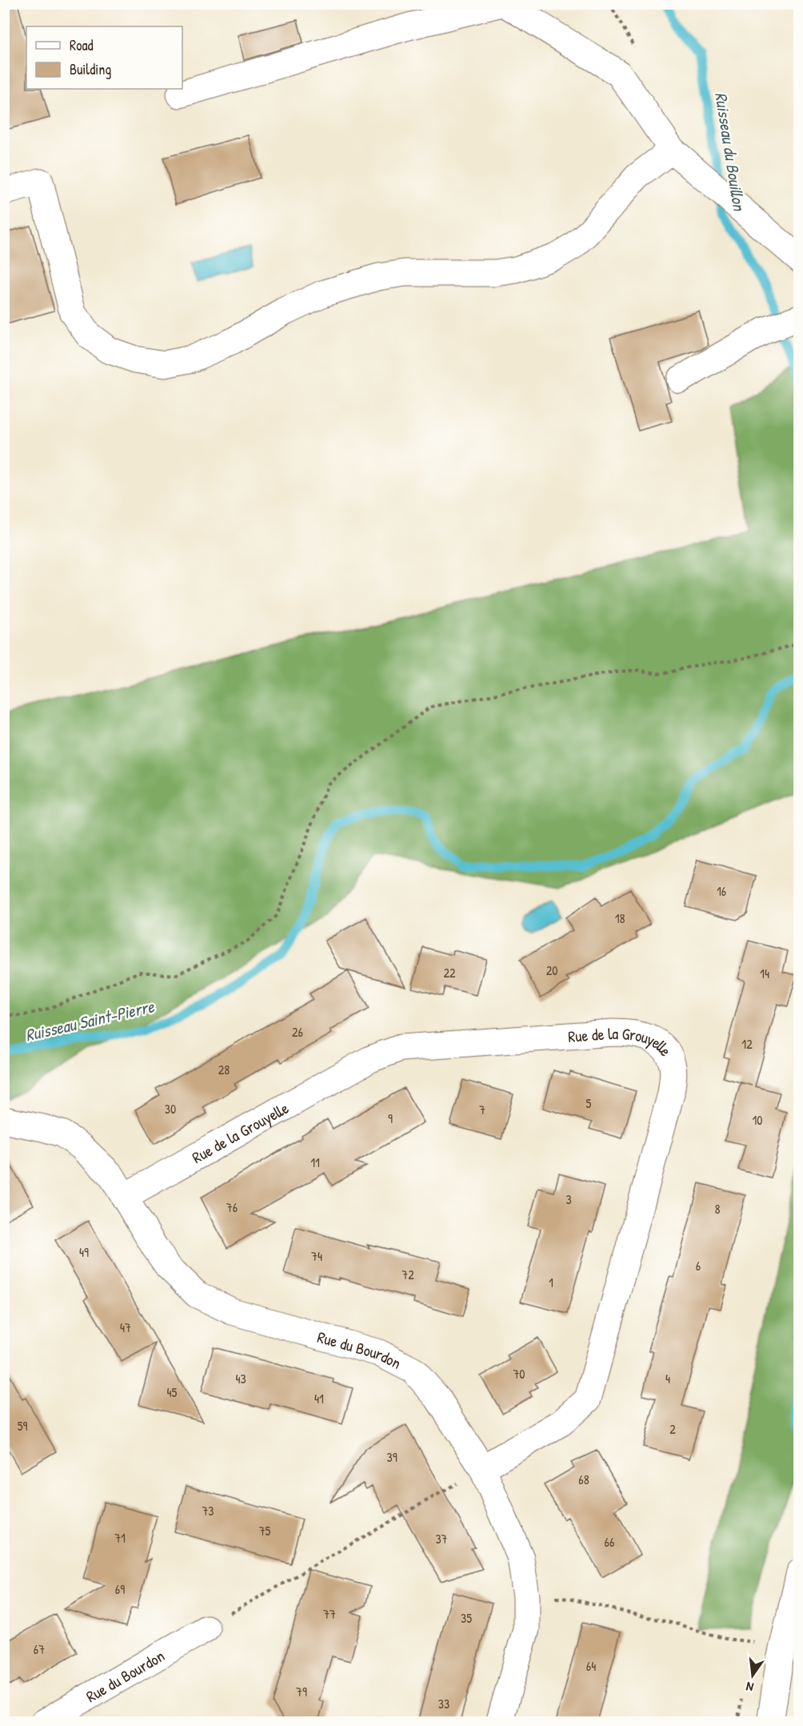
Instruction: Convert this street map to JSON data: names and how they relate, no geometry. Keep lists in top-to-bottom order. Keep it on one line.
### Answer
{"streets":{"street":["Rue de la Grouyelle","Rue du Bourdon"]},"crossings":[["Rue de la Grouyelle","Rue du Bourdon"]],"water":["Ruisseau du Bouillon","Ruisseau Saint-Pierre"],"house_numbers":["16","18","20","22","14","26","12","28","5","30","7","9","10","11","3","76","8","49","74","6","72","1","47","70","43","4","45","41","59","2","39","68","73","75","71","37","66","69","77","35","67","64","79","33"],"legend":["Road","Building"],"north":"bottom"}
